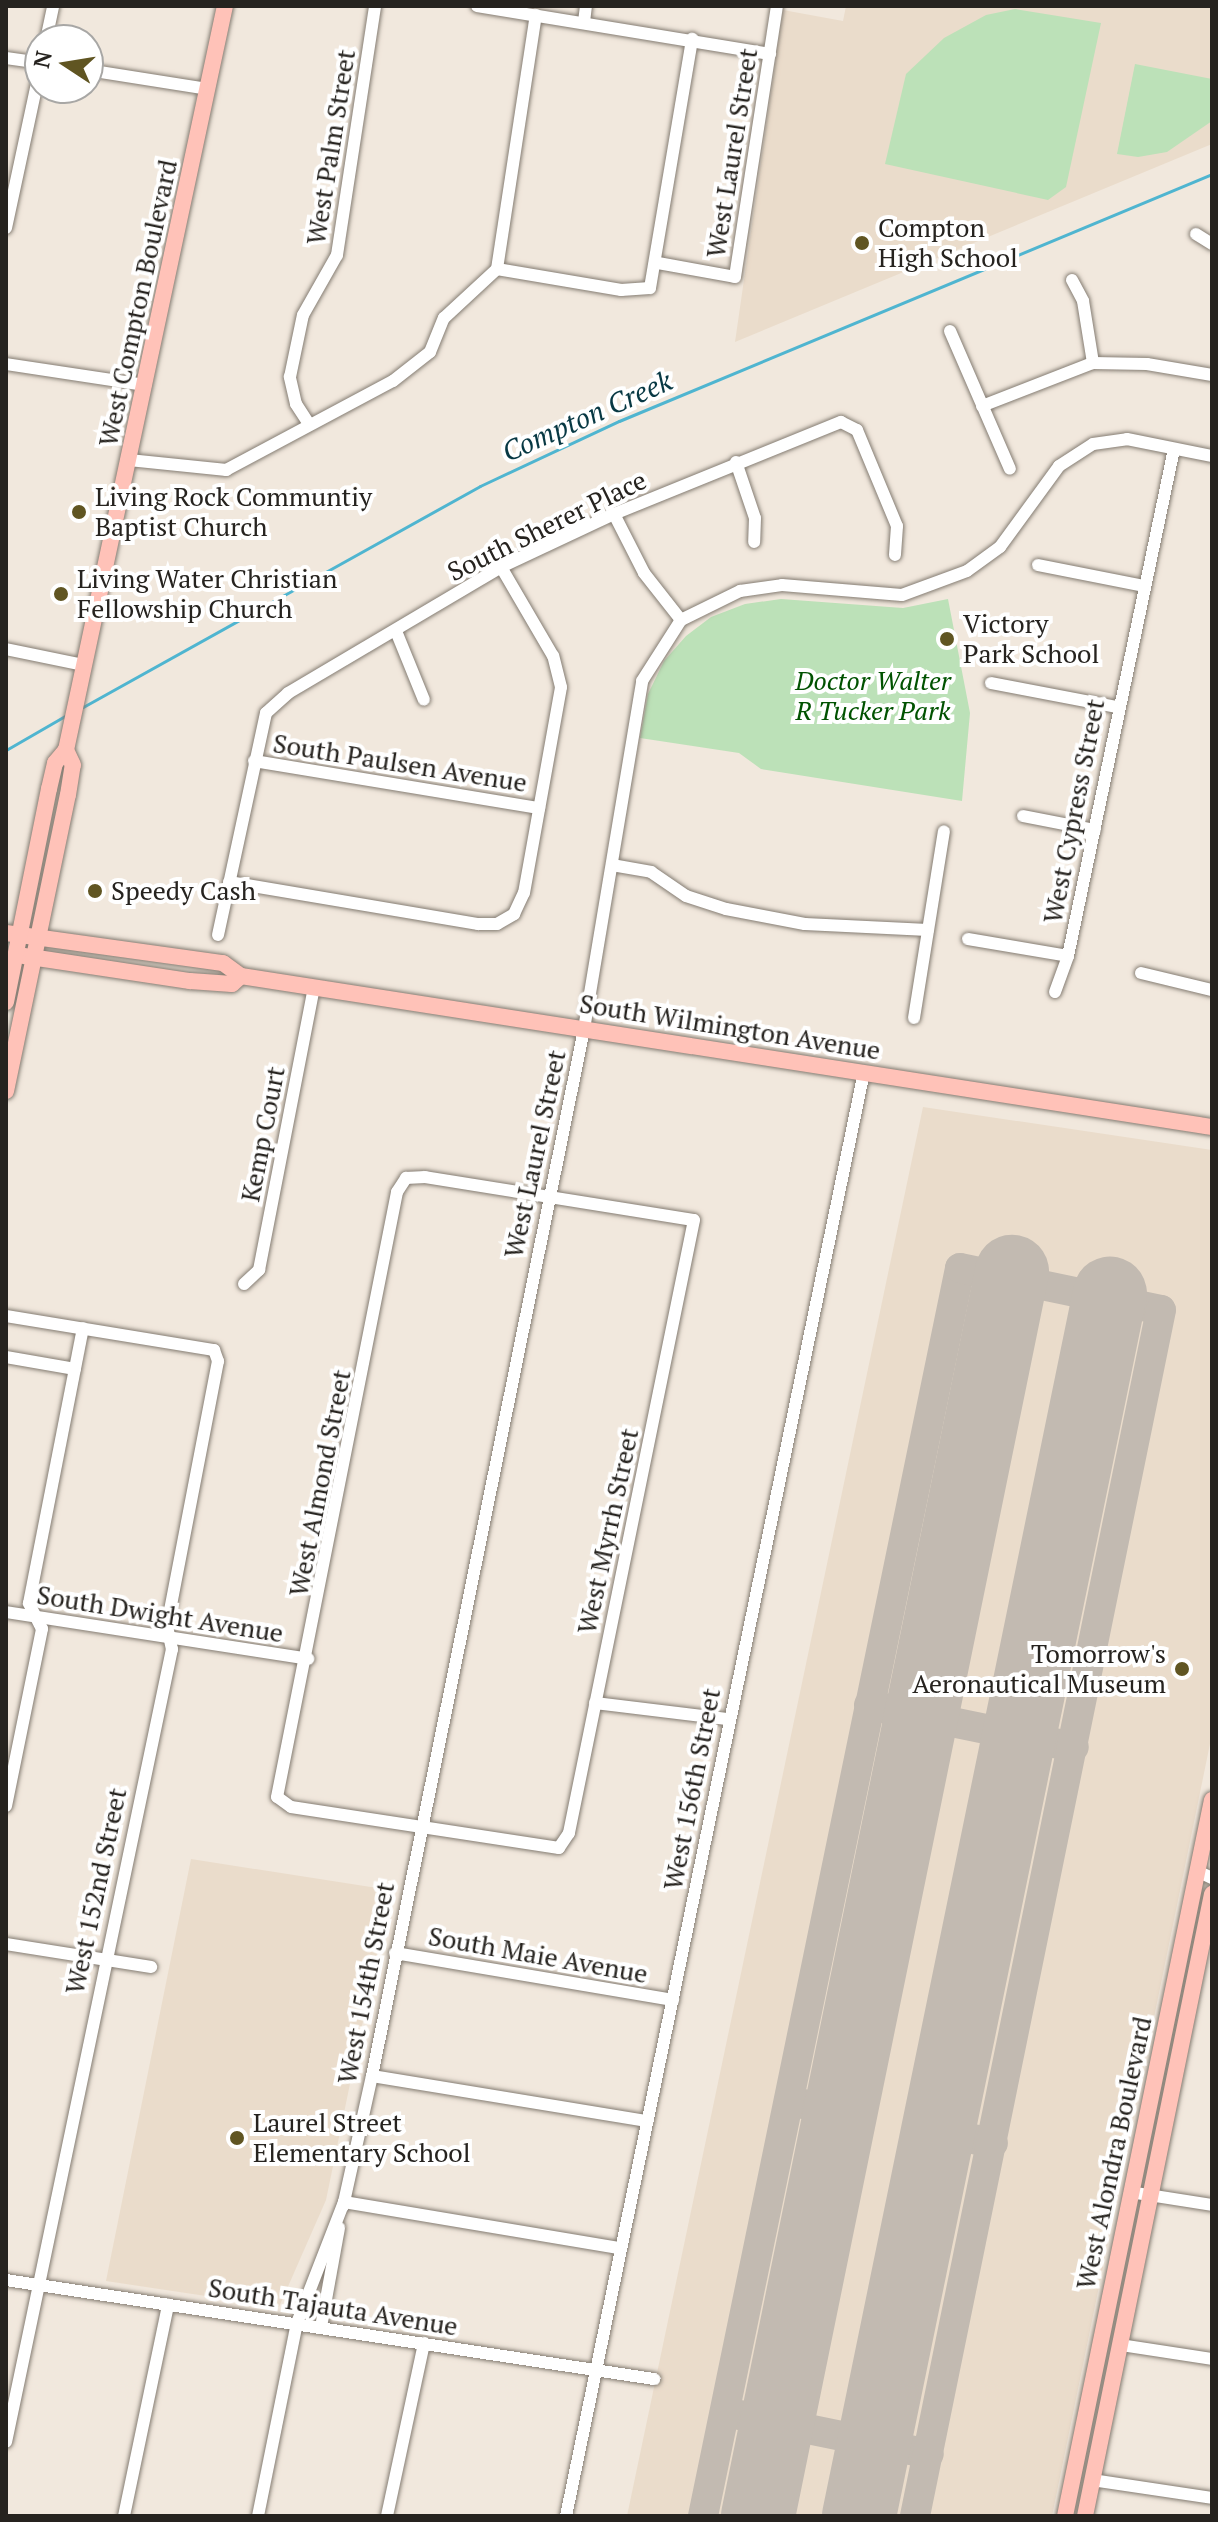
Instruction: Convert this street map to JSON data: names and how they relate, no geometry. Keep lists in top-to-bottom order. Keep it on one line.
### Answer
{"streets":{"main road":["West Compton Boulevard","South Wilmington Avenue","West Alondra Boulevard"],"street":["West Palm Street","West Laurel Street","South Sherer Place","South Paulsen Avenue","West Cypress Street","Kemp Court","West Almond Street","West Myrrh Street","South Dwight Avenue","West 156th Street","West 152nd Street","South Maie Avenue","West 154th Street","South Tajauta Avenue"]},"crossings":[["West Laurel Street","South Wilmington Avenue"],["West Laurel Street","West Almond Street"],["West Laurel Street","West Myrrh Street"],["West Laurel Street","West 154th Street"],["West Compton Boulevard","South Wilmington Avenue"],["South Sherer Place","South Paulsen Avenue"],["South Wilmington Avenue","Kemp Court"],["South Wilmington Avenue","West 156th Street"],["West Almond Street","West Myrrh Street"],["West Almond Street","South Dwight Avenue"],["West Almond Street","West 154th Street"],["West Myrrh Street","West 154th Street"],["South Dwight Avenue","West 152nd Street"],["West 156th Street","South Maie Avenue"],["West 156th Street","South Tajauta Avenue"],["West 152nd Street","South Tajauta Avenue"],["South Maie Avenue","West 154th Street"],["West 154th Street","South Tajauta Avenue"]],"water":["Compton Creek"],"parks":["Doctor Walter R Tucker Park"],"places":["Compton High School","Living Rock Communtiy Baptist Church","Living Water Christian Fellowship Church","Victory Park School","Speedy Cash","Tomorrow's Aeronautical Museum","Laurel Street Elementary School"],"north":"left"}
